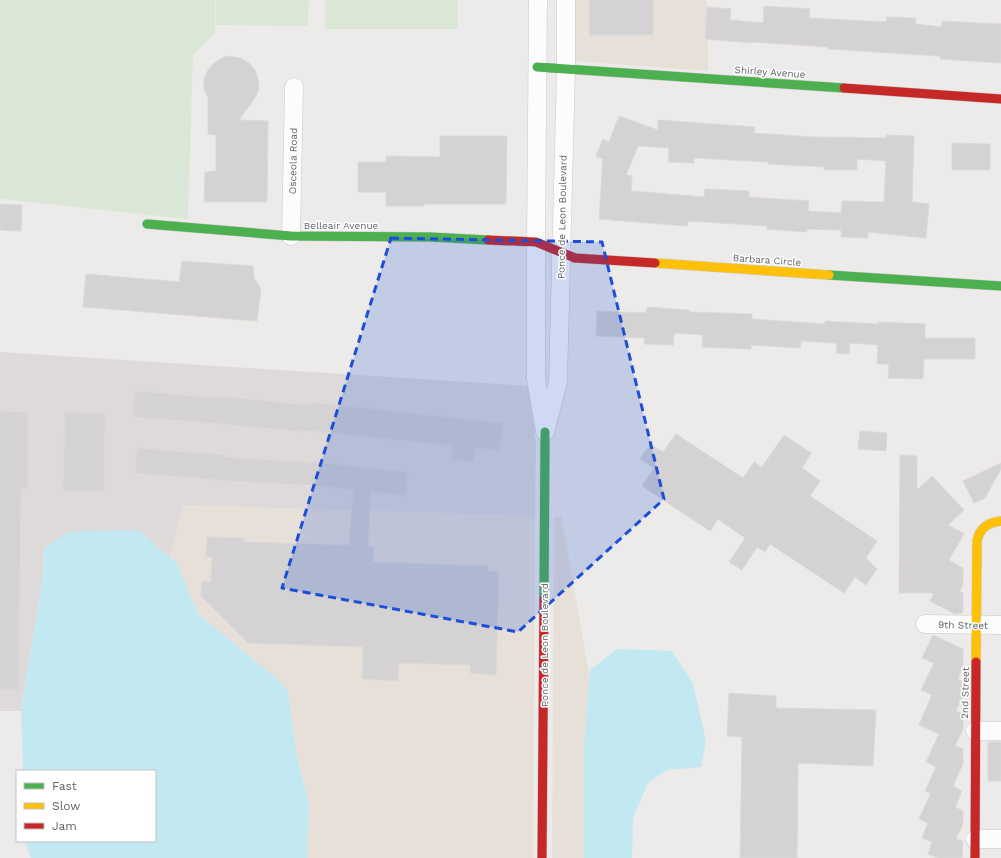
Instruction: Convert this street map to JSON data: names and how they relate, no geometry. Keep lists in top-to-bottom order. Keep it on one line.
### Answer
{"streets":{"street":["Shirley Avenue","Osceola Road","Ponce de Leon Boulevard","Belleair Avenue","Barbara Circle","9th Street","2nd Street"]},"crossings":[["Shirley Avenue","Ponce de Leon Boulevard"],["Osceola Road","Belleair Avenue"],["Ponce de Leon Boulevard","Belleair Avenue"],["Ponce de Leon Boulevard","Barbara Circle"],["Belleair Avenue","Barbara Circle"],["9th Street","2nd Street"]],"legend":["Fast","Slow","Jam"]}
